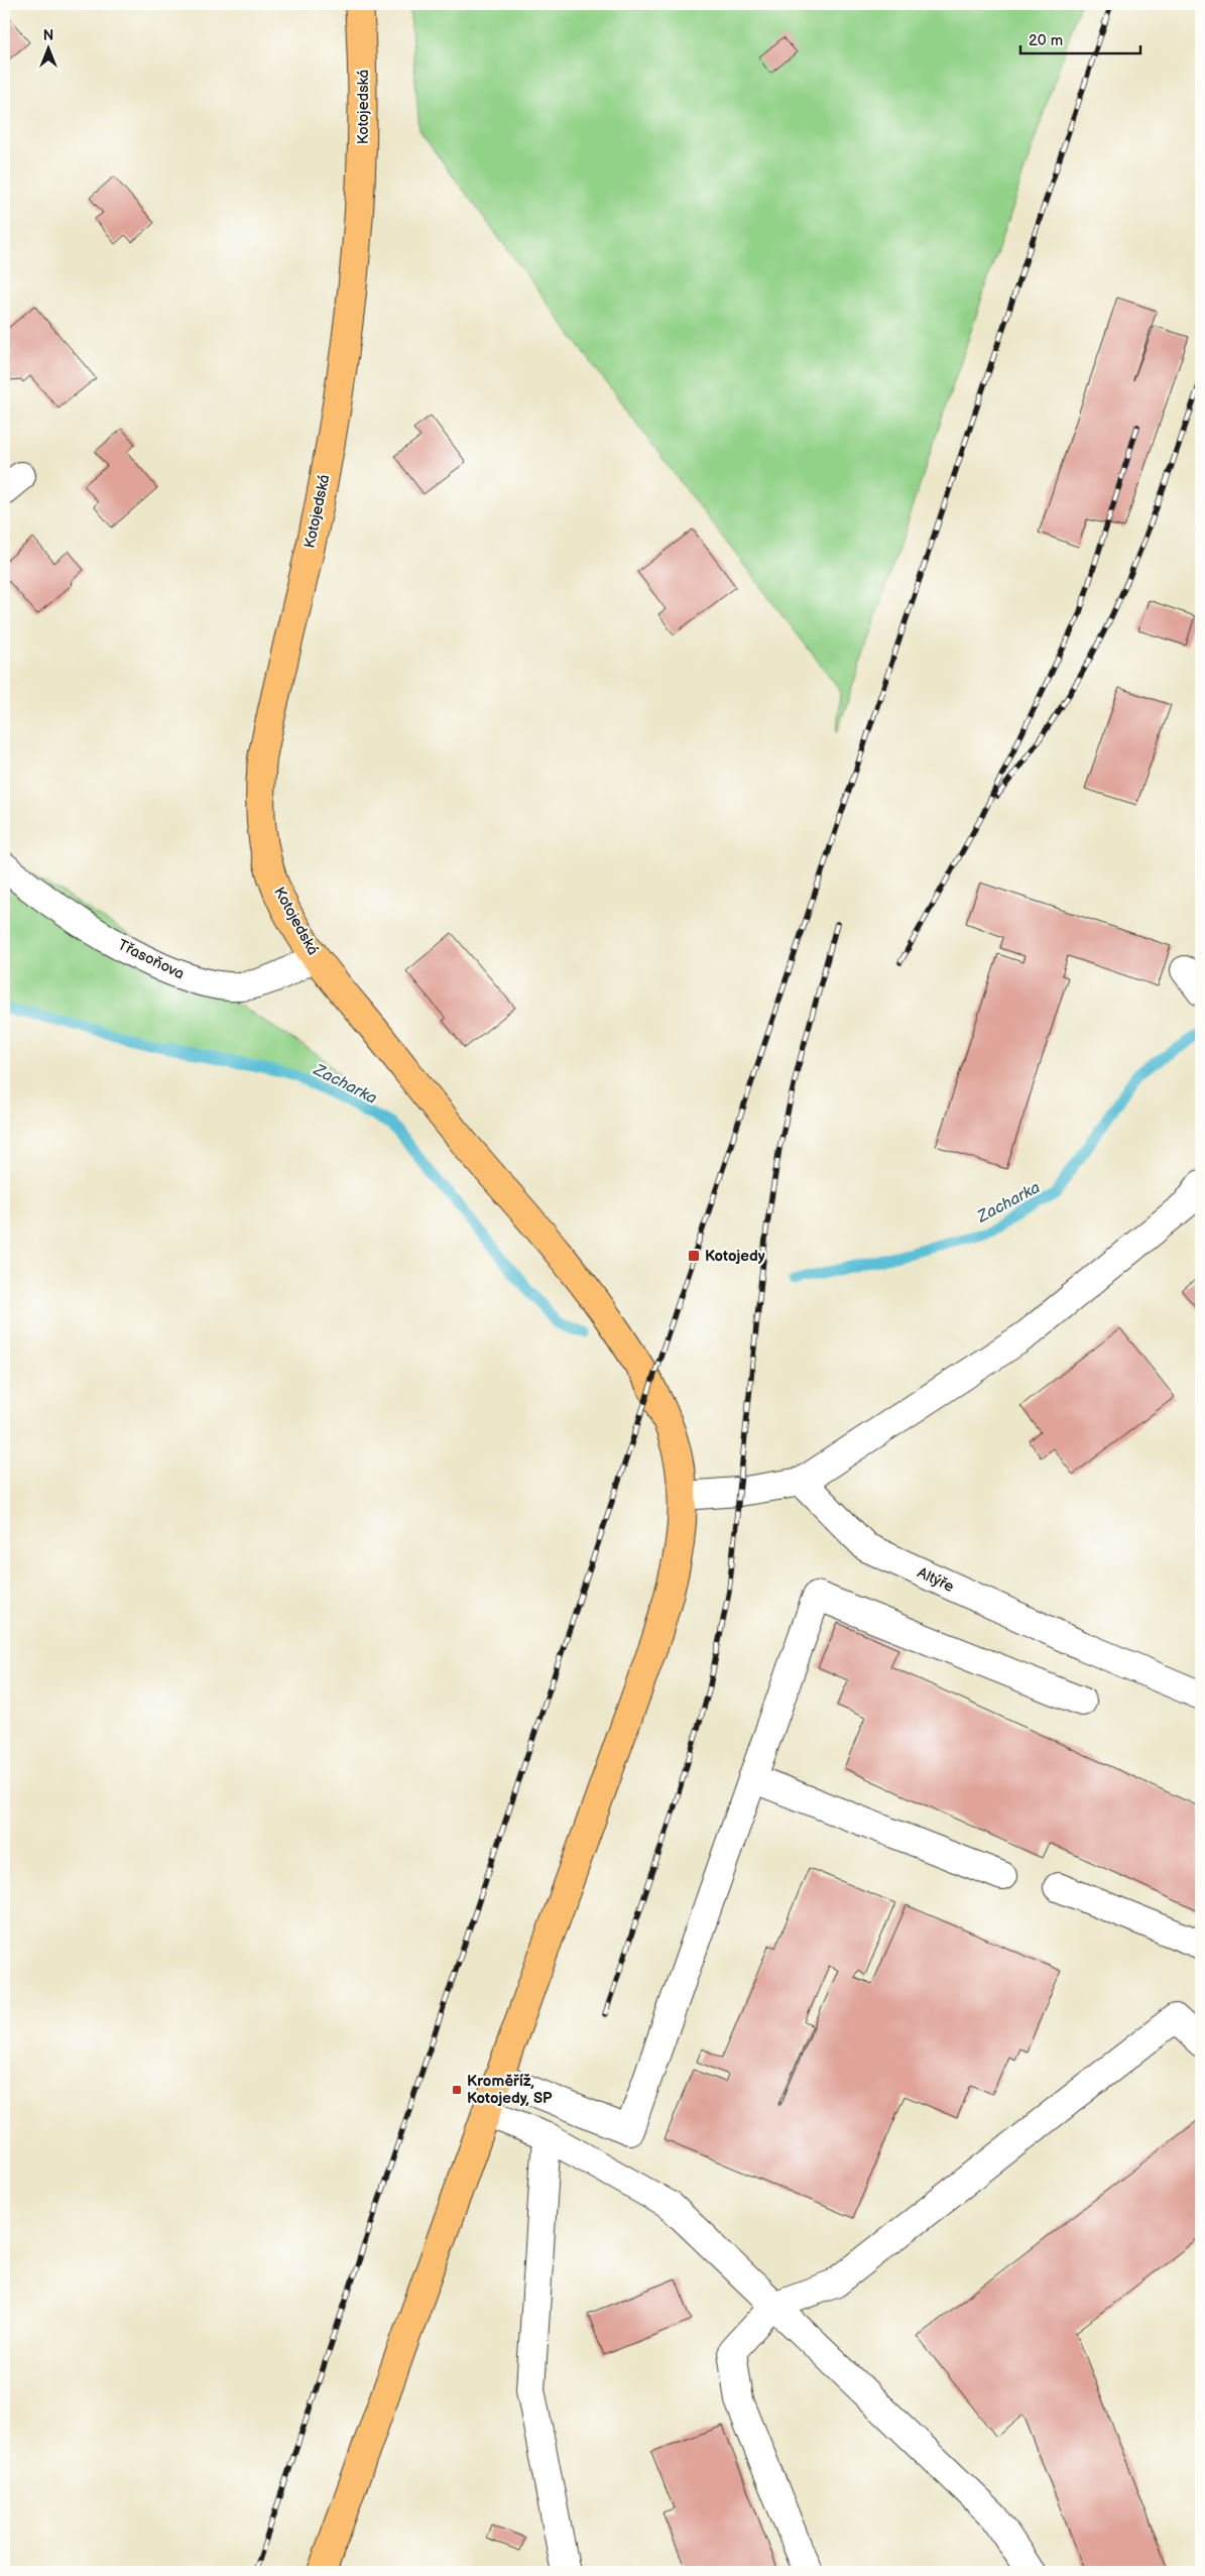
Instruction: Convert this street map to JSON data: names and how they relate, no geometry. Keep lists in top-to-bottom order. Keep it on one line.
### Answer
{"streets":{"main road":["Kotojedská"],"street":["Třasoňova","Altýře"]},"crossings":[["Kotojedská","Třasoňova"]],"water":["Zacharka"],"places":{"transit":["Kotojedy","Kroměříž, Kotojedy, SP"]},"scale_bar":"20 m","north":"top"}
